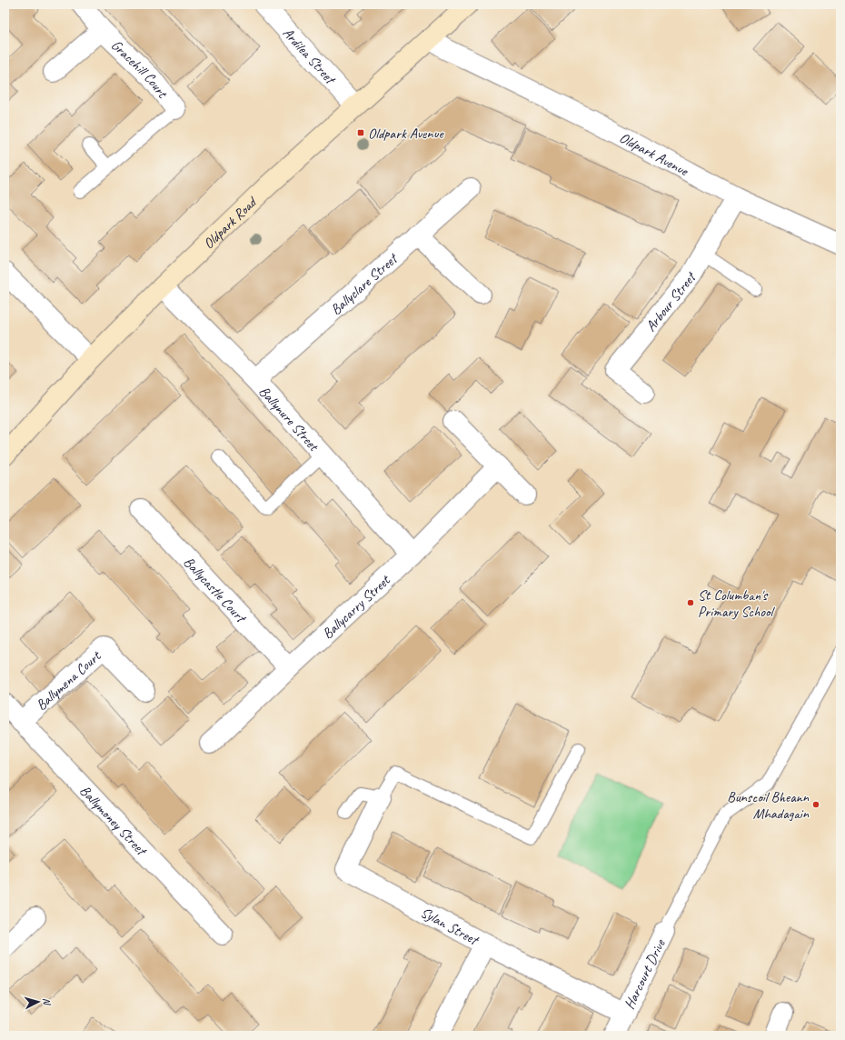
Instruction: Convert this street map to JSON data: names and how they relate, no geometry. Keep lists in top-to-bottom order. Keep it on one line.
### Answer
{"streets":{"main road":["Oldpark Road"],"street":["Ardilea Street","Gracehill Court","Oldpark Avenue","Ballyclare Street","Arbour Street","Ballynure Street","Ballycastle Court","Ballycarry Street","Ballymena Court","Ballymoney Street","Sylan Street","Harcourt Drive"]},"crossings":[["Ardilea Street","Oldpark Road"],["Oldpark Avenue","Oldpark Road"],["Oldpark Avenue","Arbour Street"],["Oldpark Road","Ballynure Street"],["Ballyclare Street","Ballynure Street"],["Ballynure Street","Ballycarry Street"],["Ballycastle Court","Ballycarry Street"],["Ballymena Court","Ballymoney Street"],["Sylan Street","Harcourt Drive"]],"places":{"transit":["Oldpark Avenue"],"other":["St Columban's Primary School","Bunscoil Bheann Mhadagain"]},"north":"right"}
